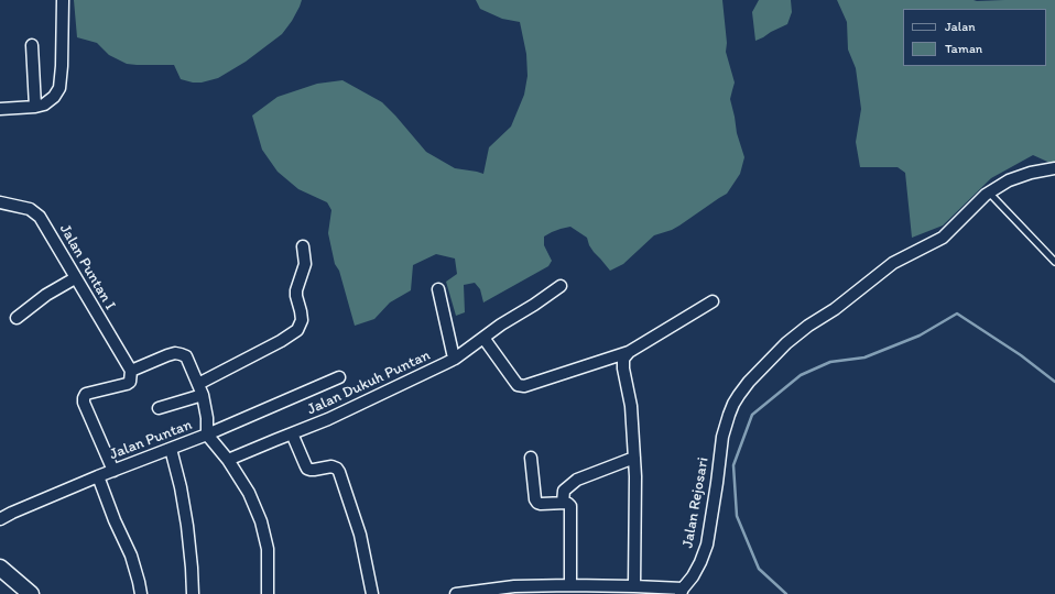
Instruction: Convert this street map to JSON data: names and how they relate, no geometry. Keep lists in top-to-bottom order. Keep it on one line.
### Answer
{"streets":{"street":["Jalan Puntan I","Jalan Dukuh Puntan","Jalan Puntan","Jalan Rejosari"]},"crossings":[["Jalan Puntan I","Jalan Puntan"]],"legend":["Jalan","Taman"]}
